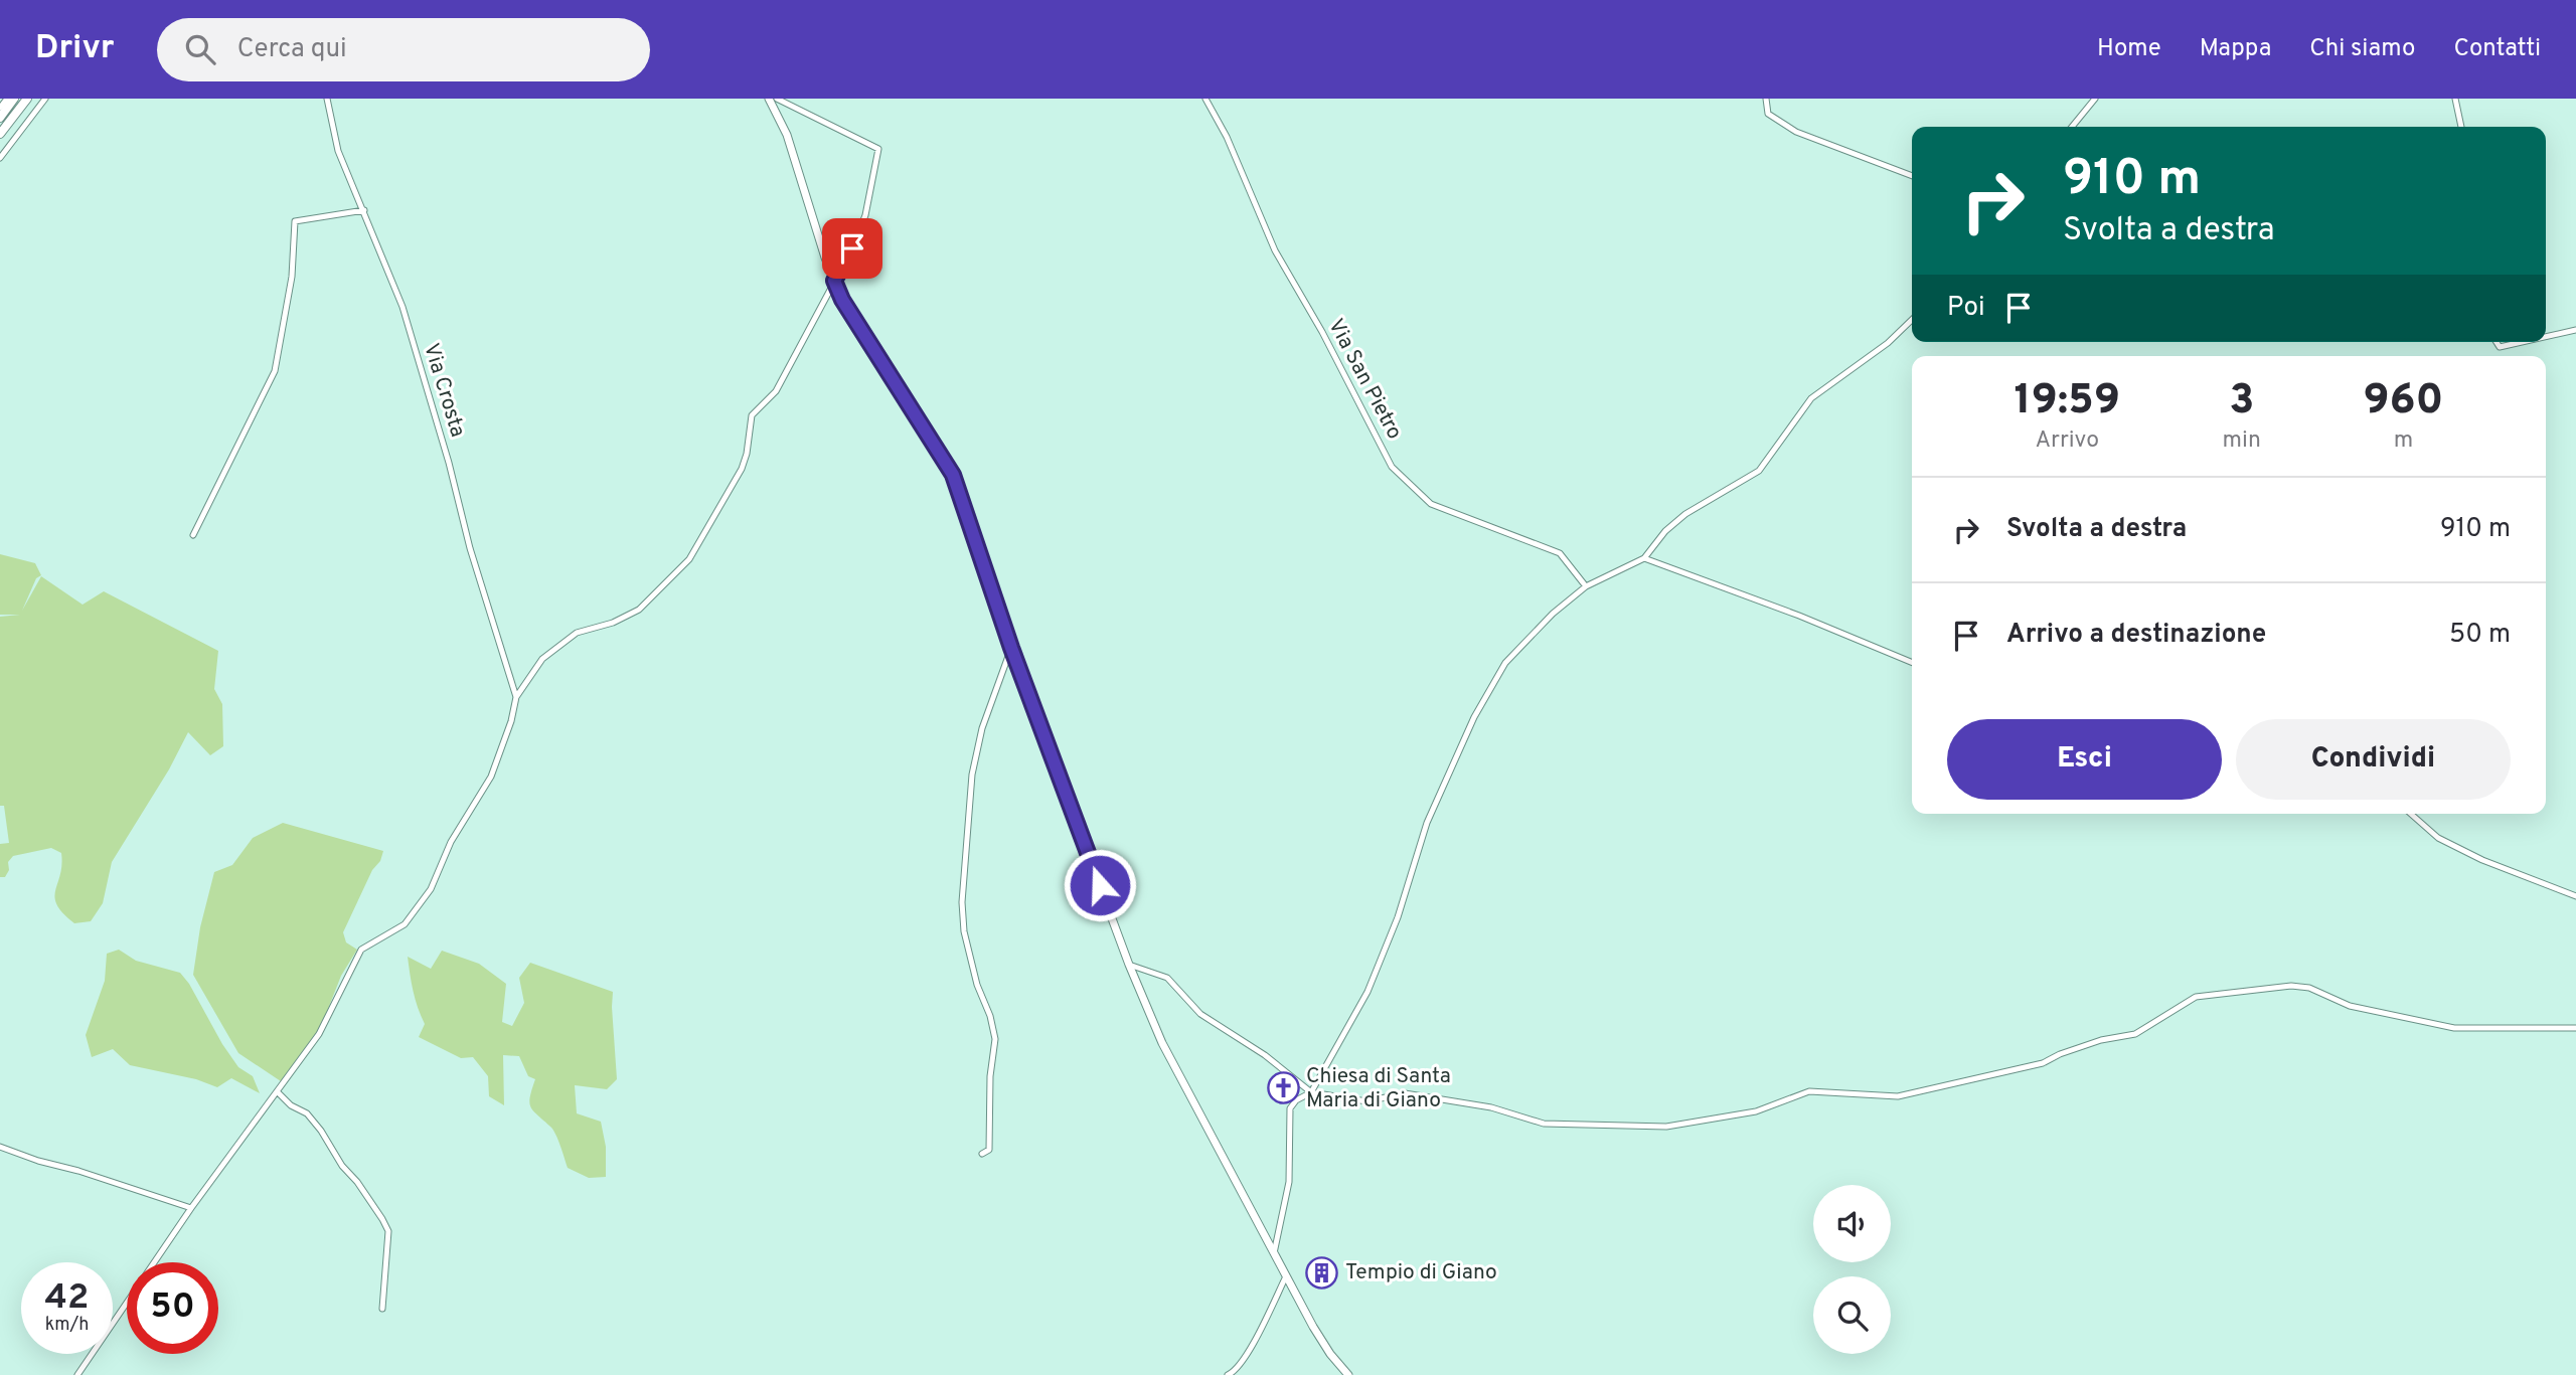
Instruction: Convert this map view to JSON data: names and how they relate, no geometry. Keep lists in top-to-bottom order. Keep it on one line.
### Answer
{"streets":{"street":["Via San Pietro","Via Crosta"]},"places":{"church":["Chiesa di Santa Maria di Giano"],"building":["Tempio di Giano"]},"page":{"header":"Drivr","search":"Cerca qui","nav":["Home","Mappa","Chi siamo","Contatti"],"turn":["910 m","Svolta a destra"],"then":"Poi","eta":["19:59","Arrivo","3","min","960","m"],"list":[{"name":"Svolta a destra","value":"910 m"},{"name":"Arrivo a destinazione","value":"50 m"}],"buttons":["Esci","Condividi"],"speed":"42 km/h","limit":"50"}}
